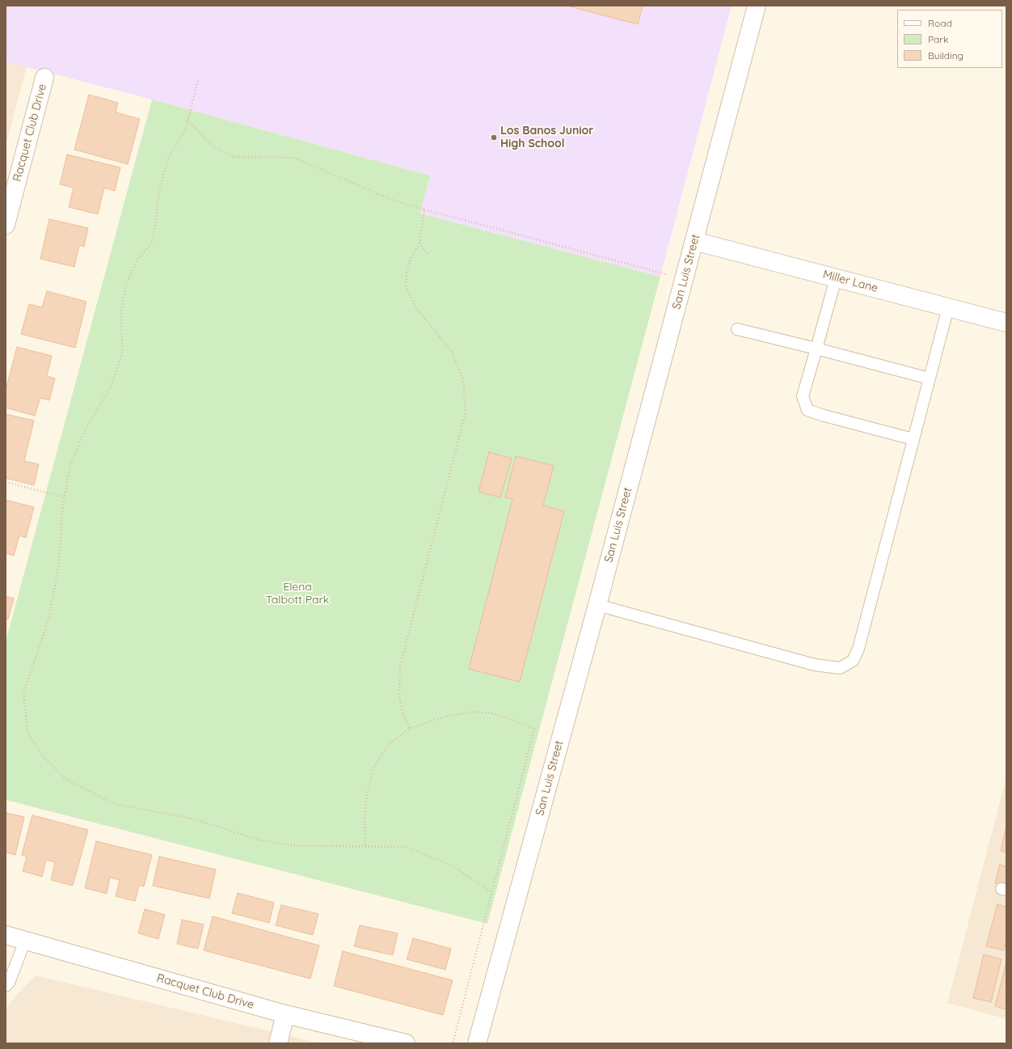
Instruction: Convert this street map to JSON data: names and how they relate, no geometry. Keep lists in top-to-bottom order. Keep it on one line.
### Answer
{"streets":{"street":["Racquet Club Drive","San Luis Street","Miller Lane"]},"crossings":[["San Luis Street","Miller Lane"]],"parks":["Elena Talbott Park"],"places":["Los Banos Junior High School"],"legend":["Road","Park","Building"]}
